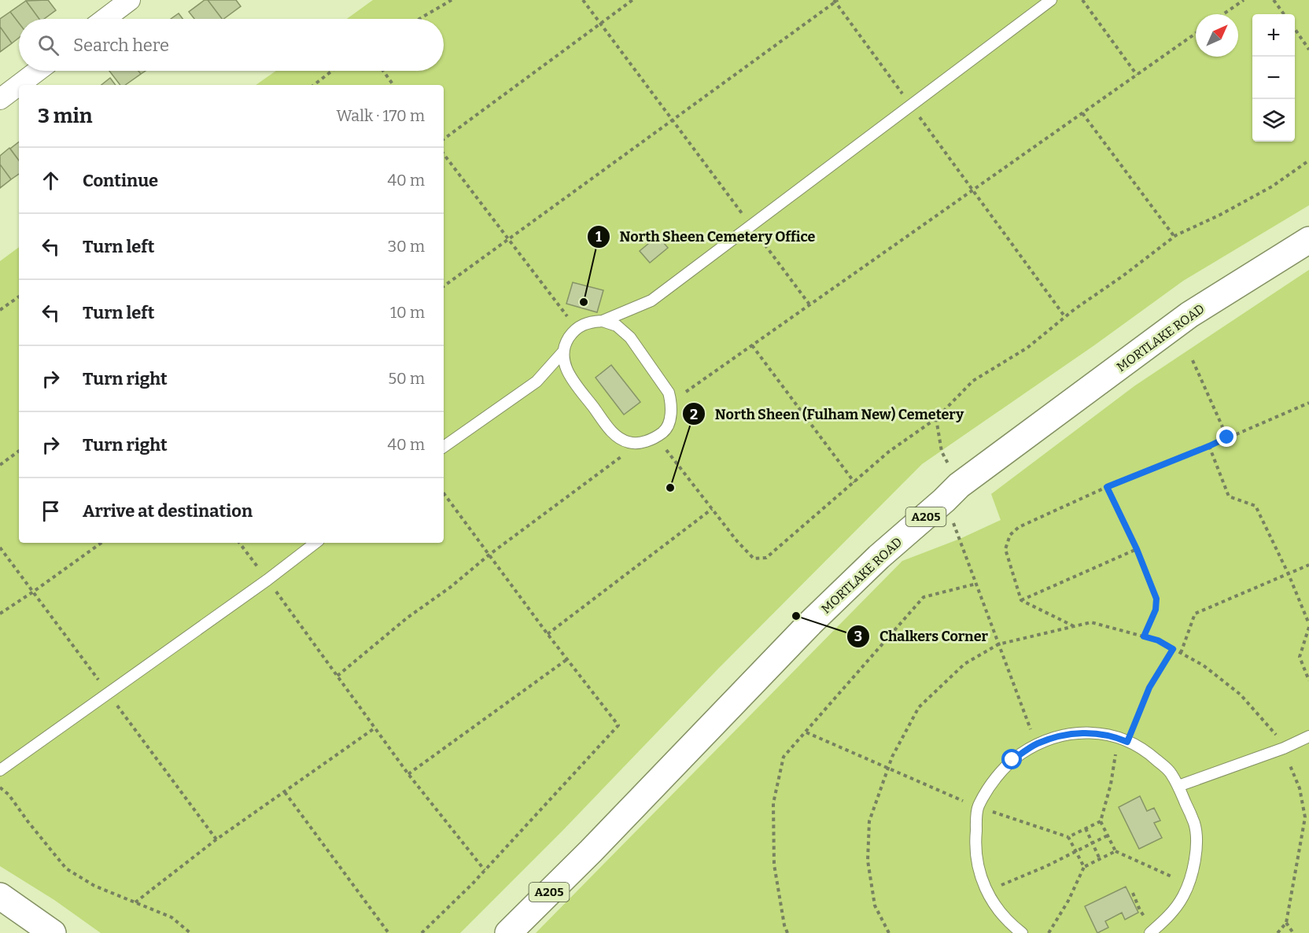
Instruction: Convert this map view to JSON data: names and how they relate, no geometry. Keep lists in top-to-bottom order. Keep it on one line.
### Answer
{"streets":{"highway":["MORTLAKE ROAD","A205"]},"places":["North Sheen Cemetery Office","North Sheen (Fulham New) Cemetery","Chalkers Corner"],"north":"top right","page":{"map_buttons":["+","−"],"search":"Search here","heading":["3 min","Walk · 170 m"],"list":[["Continue","40 m"],["Turn left","30 m"],["Turn left","10 m"],["Turn right","50 m"],["Turn right","40 m"],"Arrive at destination"]}}
